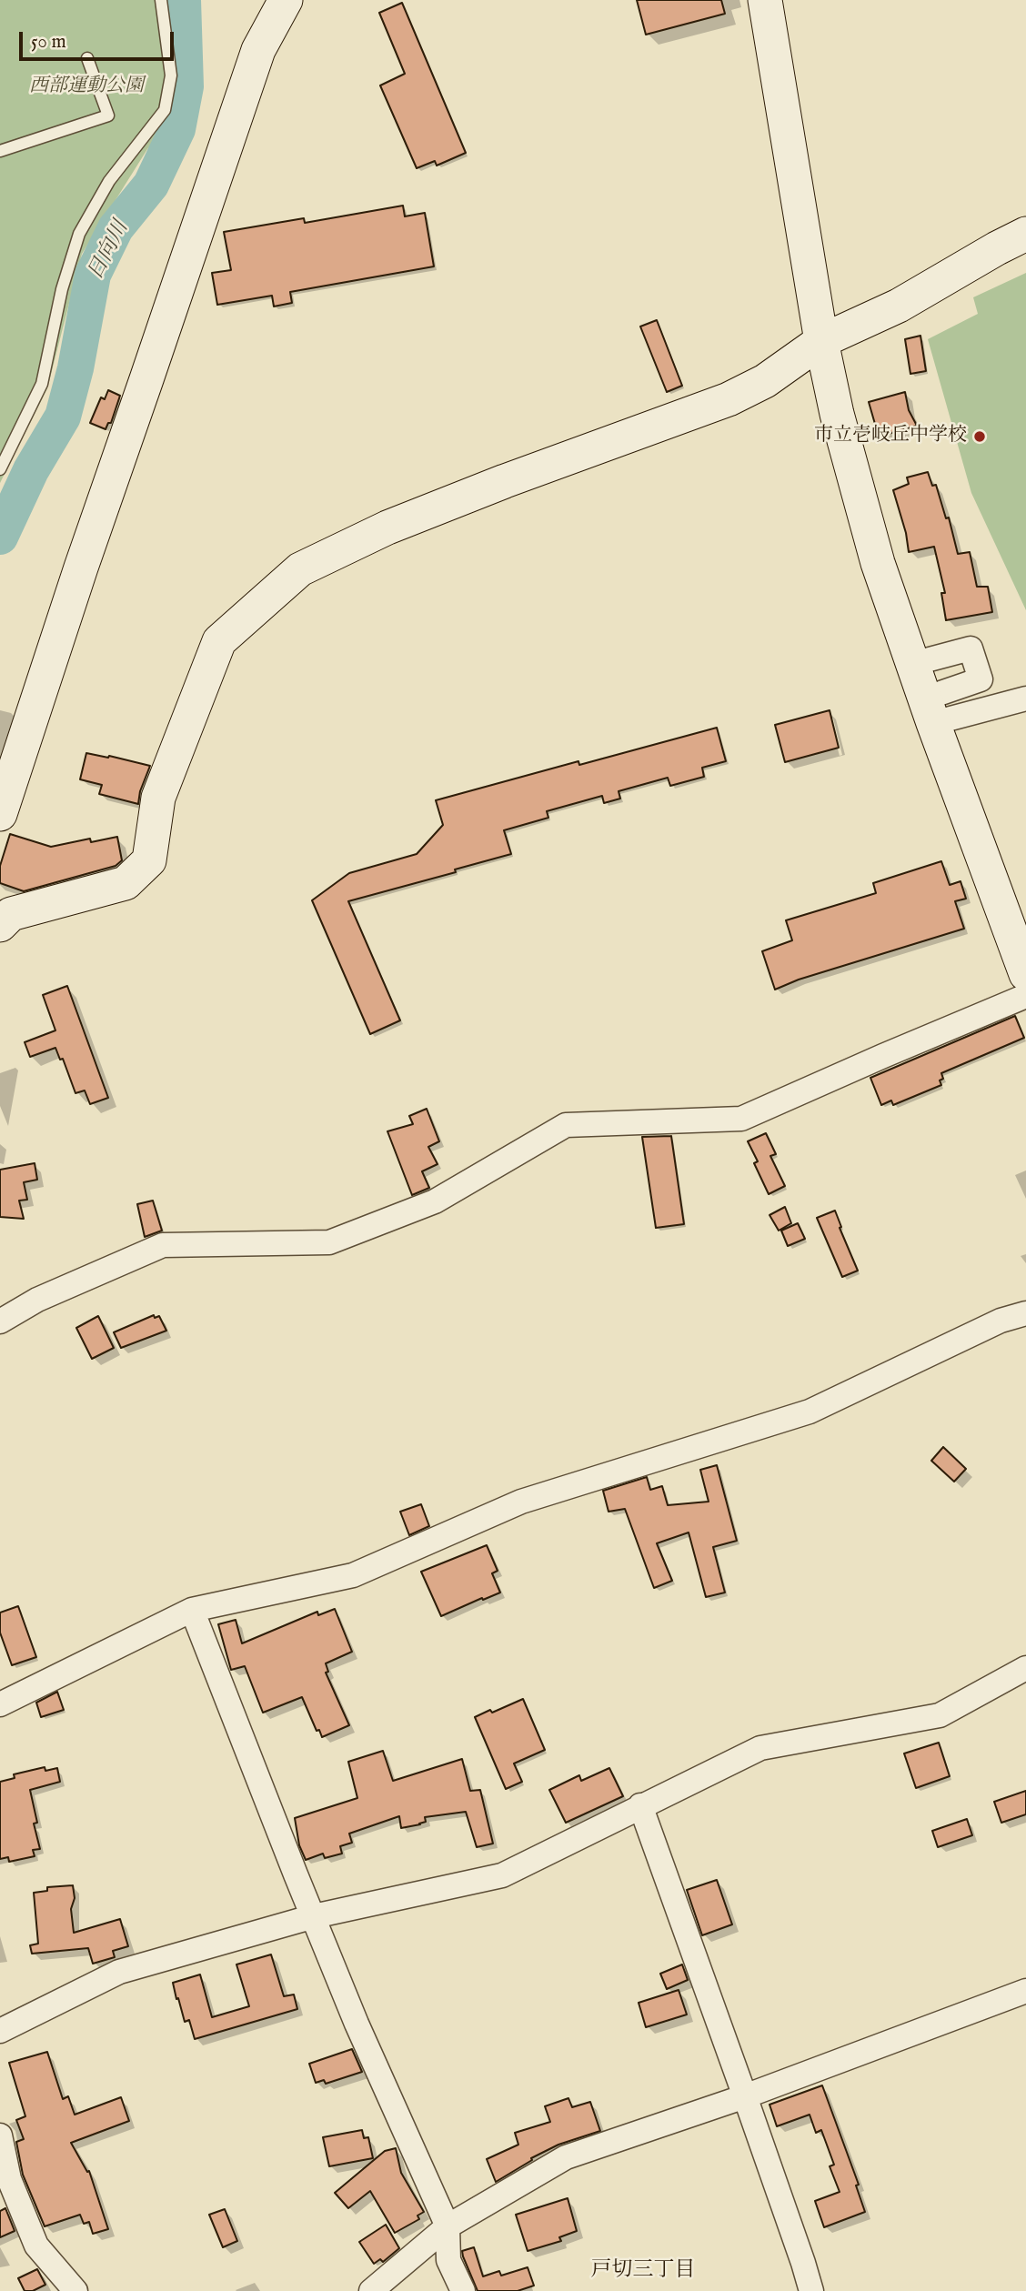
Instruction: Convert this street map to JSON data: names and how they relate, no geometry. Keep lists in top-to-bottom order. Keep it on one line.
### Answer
{"districts":["戸切三丁目"],"water":["日向川"],"parks":["西部運動公園"],"places":["市立壱岐丘中学校"],"scale_bar":"50 m"}
